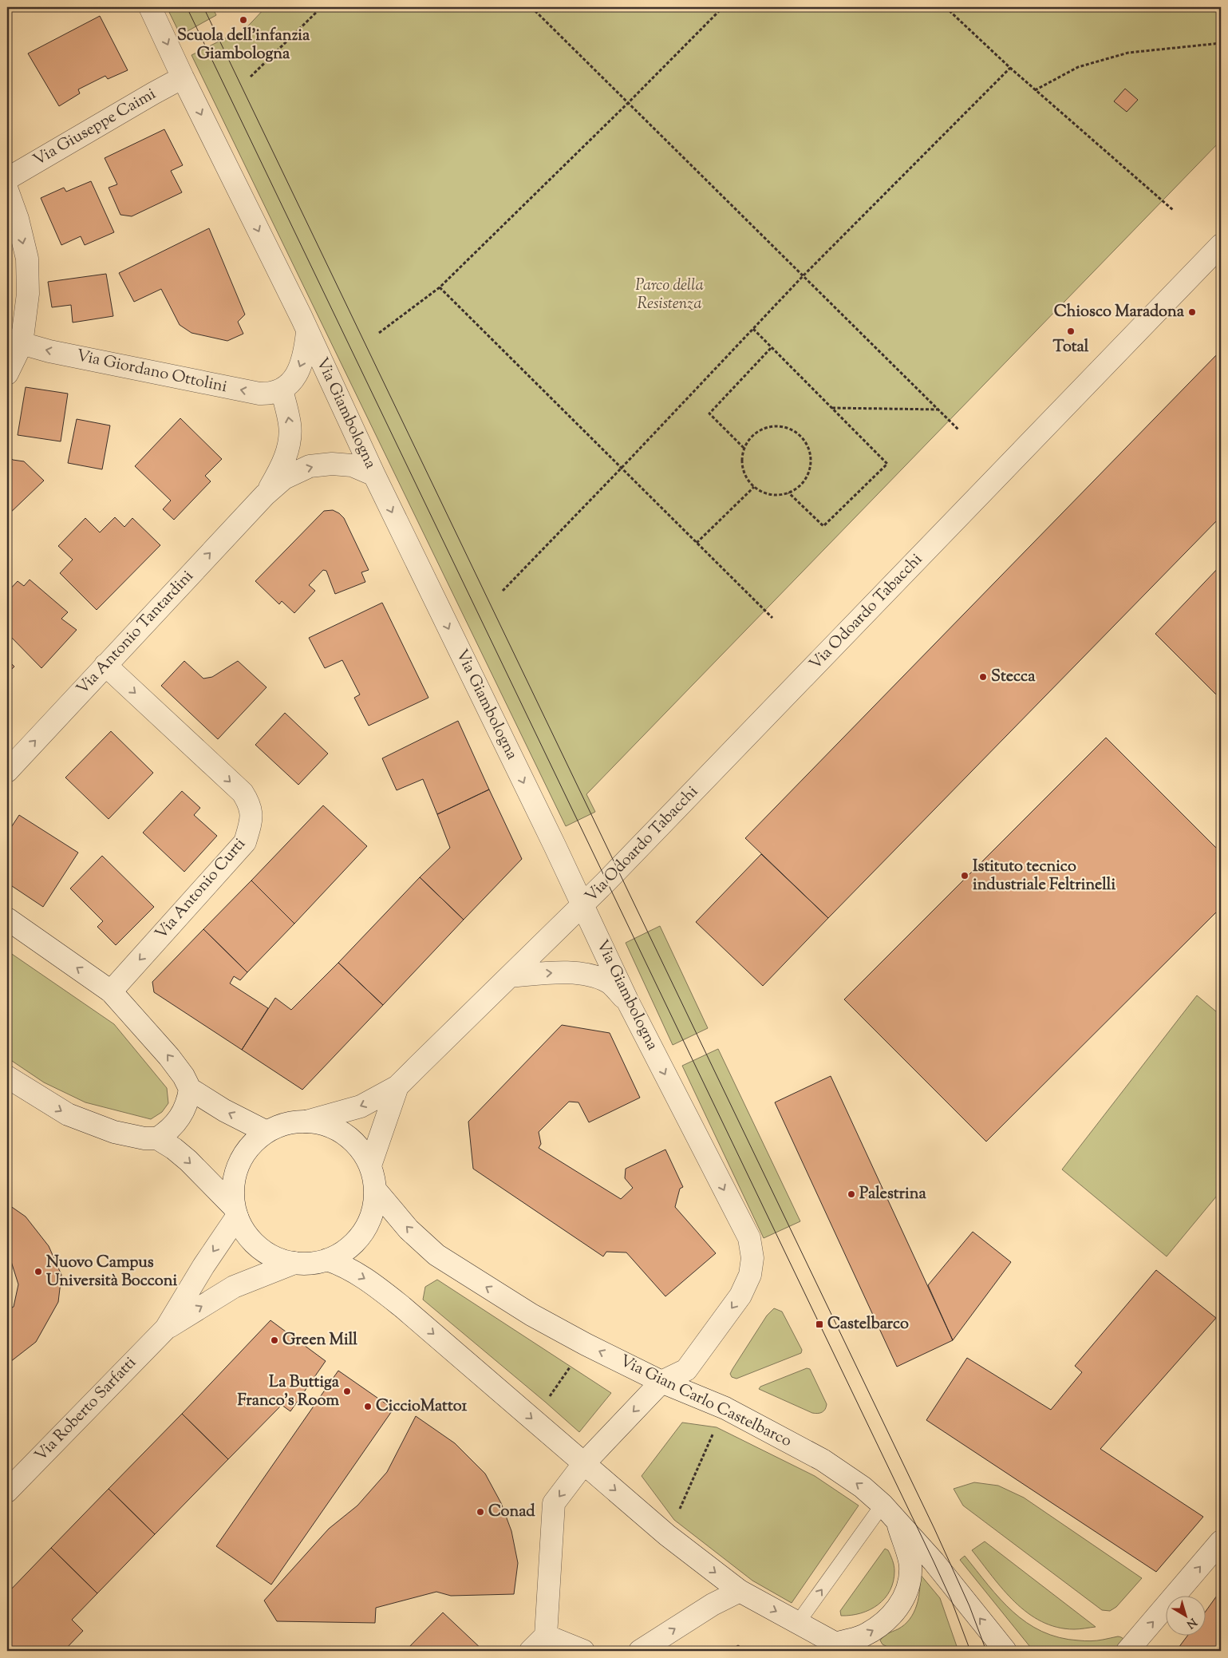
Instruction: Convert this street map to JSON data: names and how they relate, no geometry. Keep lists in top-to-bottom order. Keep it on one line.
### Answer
{"streets":{"street":["Via Giuseppe Caimi","Via Giordano Ottolini","Via Giambologna","Via Odoardo Tabacchi","Via Antonio Tantardini","Via Antonio Curti","Via Gian Carlo Castelbarco","Via Roberto Sarfatti"]},"crossings":[["Via Giuseppe Caimi","Via Giambologna"],["Via Giordano Ottolini","Via Antonio Tantardini"],["Via Giambologna","Via Odoardo Tabacchi"],["Via Giambologna","Via Antonio Tantardini"],["Via Giambologna","Via Gian Carlo Castelbarco"],["Via Odoardo Tabacchi","Via Gian Carlo Castelbarco"],["Via Odoardo Tabacchi","Via Roberto Sarfatti"],["Via Antonio Tantardini","Via Antonio Curti"],["Via Gian Carlo Castelbarco","Via Roberto Sarfatti"]],"one_way":["Via Giordano Ottolini","Via Giambologna","Via Antonio Tantardini"],"parks":["Parco della Resistenza"],"places":{"other":["Scuola dell’infanzia Giambologna","Chiosco Maradona","Total","Stecca","Istituto tecnico industriale Feltrinelli","Palestrina","Nuovo Campus Università Bocconi","Green Mill","La Buttiga Franco's Room","CiccioMatto1","Conad"],"transit":["Castelbarco"]},"north":"bottom right"}
